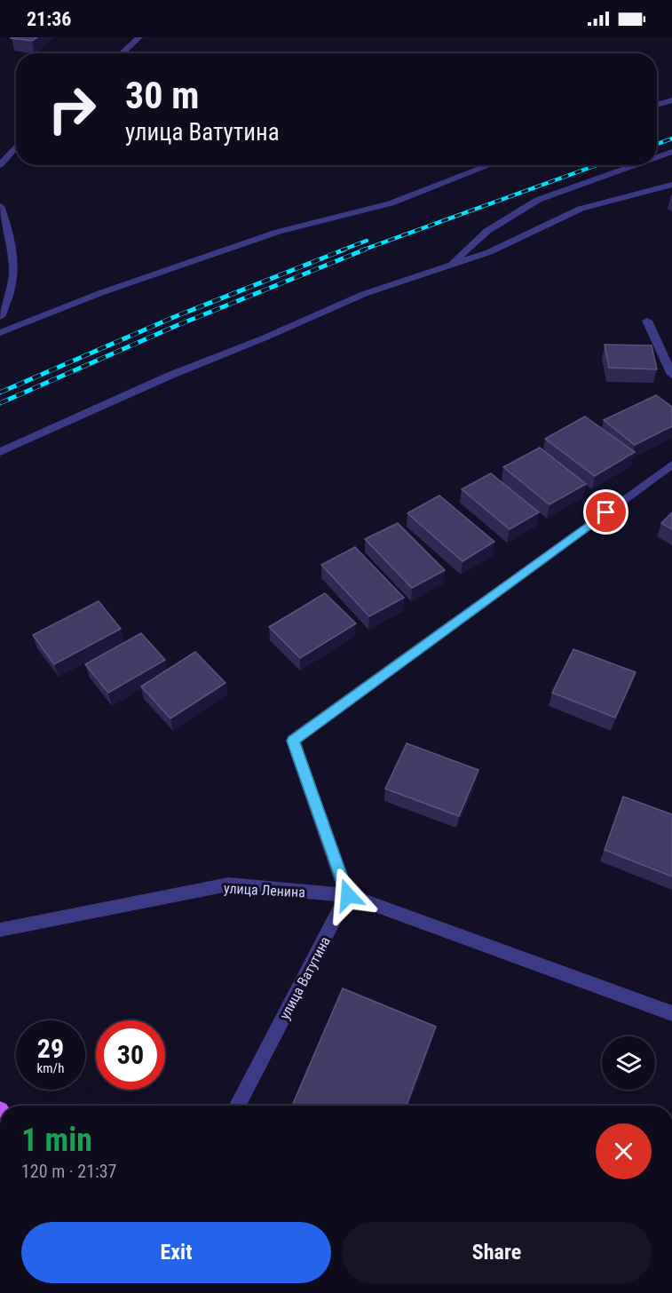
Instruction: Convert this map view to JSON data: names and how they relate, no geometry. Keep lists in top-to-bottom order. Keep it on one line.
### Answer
{"streets":{"street":["улица Ленина","улица Ватутина"]},"crossings":[["улица Ленина","улица Ватутина"]],"page":{"status":"21:36","turn":["30 m","улица Ватутина"],"speed":"29 km/h","limit":"30","heading":["1 min","120 m · 21:37"],"buttons":["Exit","Share"]}}
